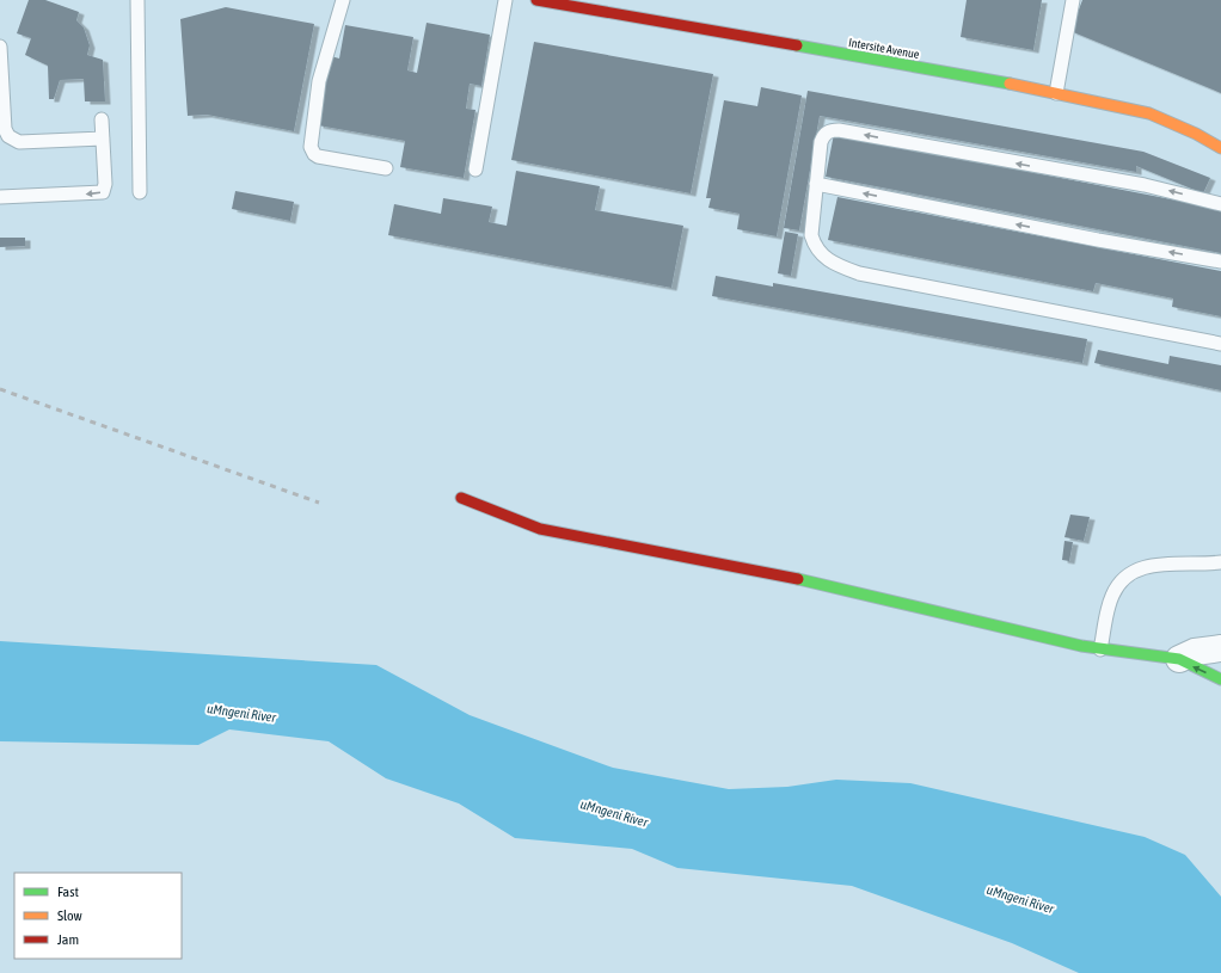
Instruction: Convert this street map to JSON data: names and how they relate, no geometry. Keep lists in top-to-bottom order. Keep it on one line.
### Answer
{"streets":{"street":["Intersite Avenue"]},"water":["uMngeni River"],"legend":["Fast","Slow","Jam"]}
